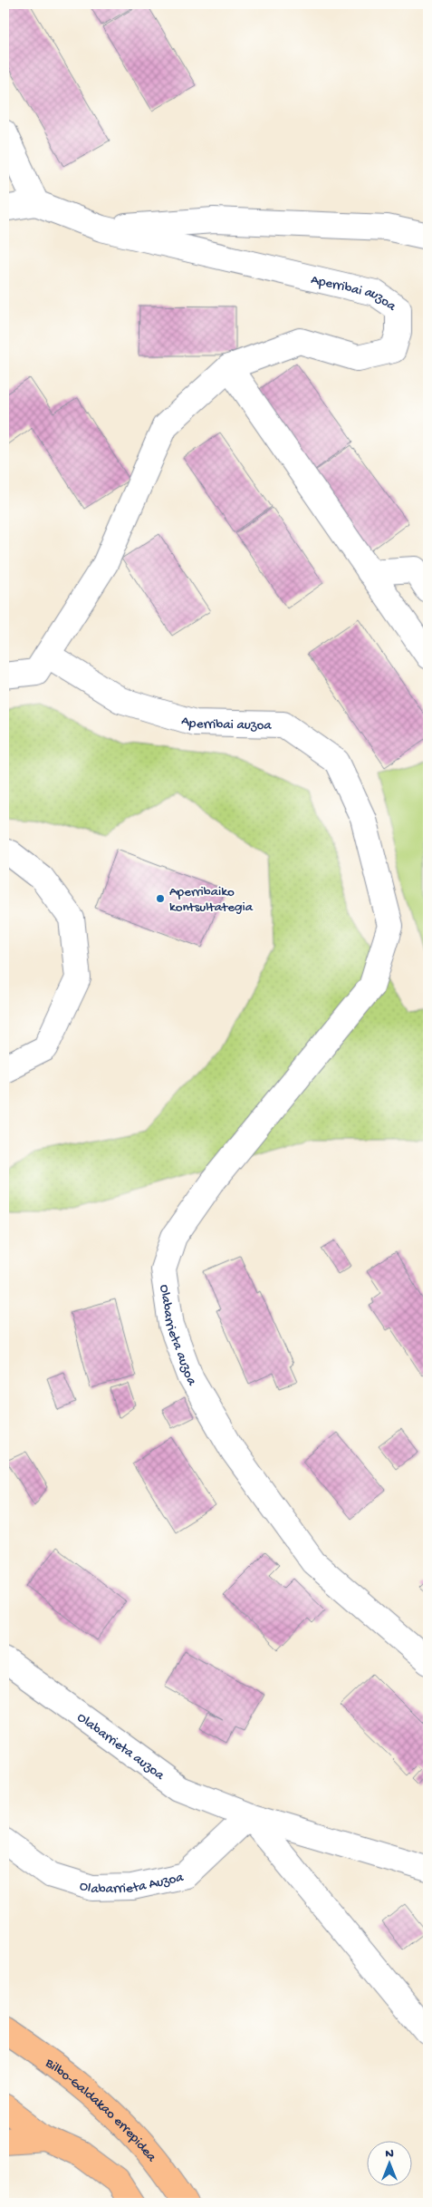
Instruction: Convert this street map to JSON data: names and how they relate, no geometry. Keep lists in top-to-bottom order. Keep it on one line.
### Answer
{"streets":{"highway":["Bilbo-Galdakao errepidea"],"street":["Aperribai auzoa","Olabarrieta auzoa","Olabarrieta Auzoa"]},"crossings":[["Aperribai auzoa","Olabarrieta auzoa"],["Olabarrieta auzoa","Olabarrieta Auzoa"]],"places":["Aperribaiko kontsultategia"],"north":"top"}
